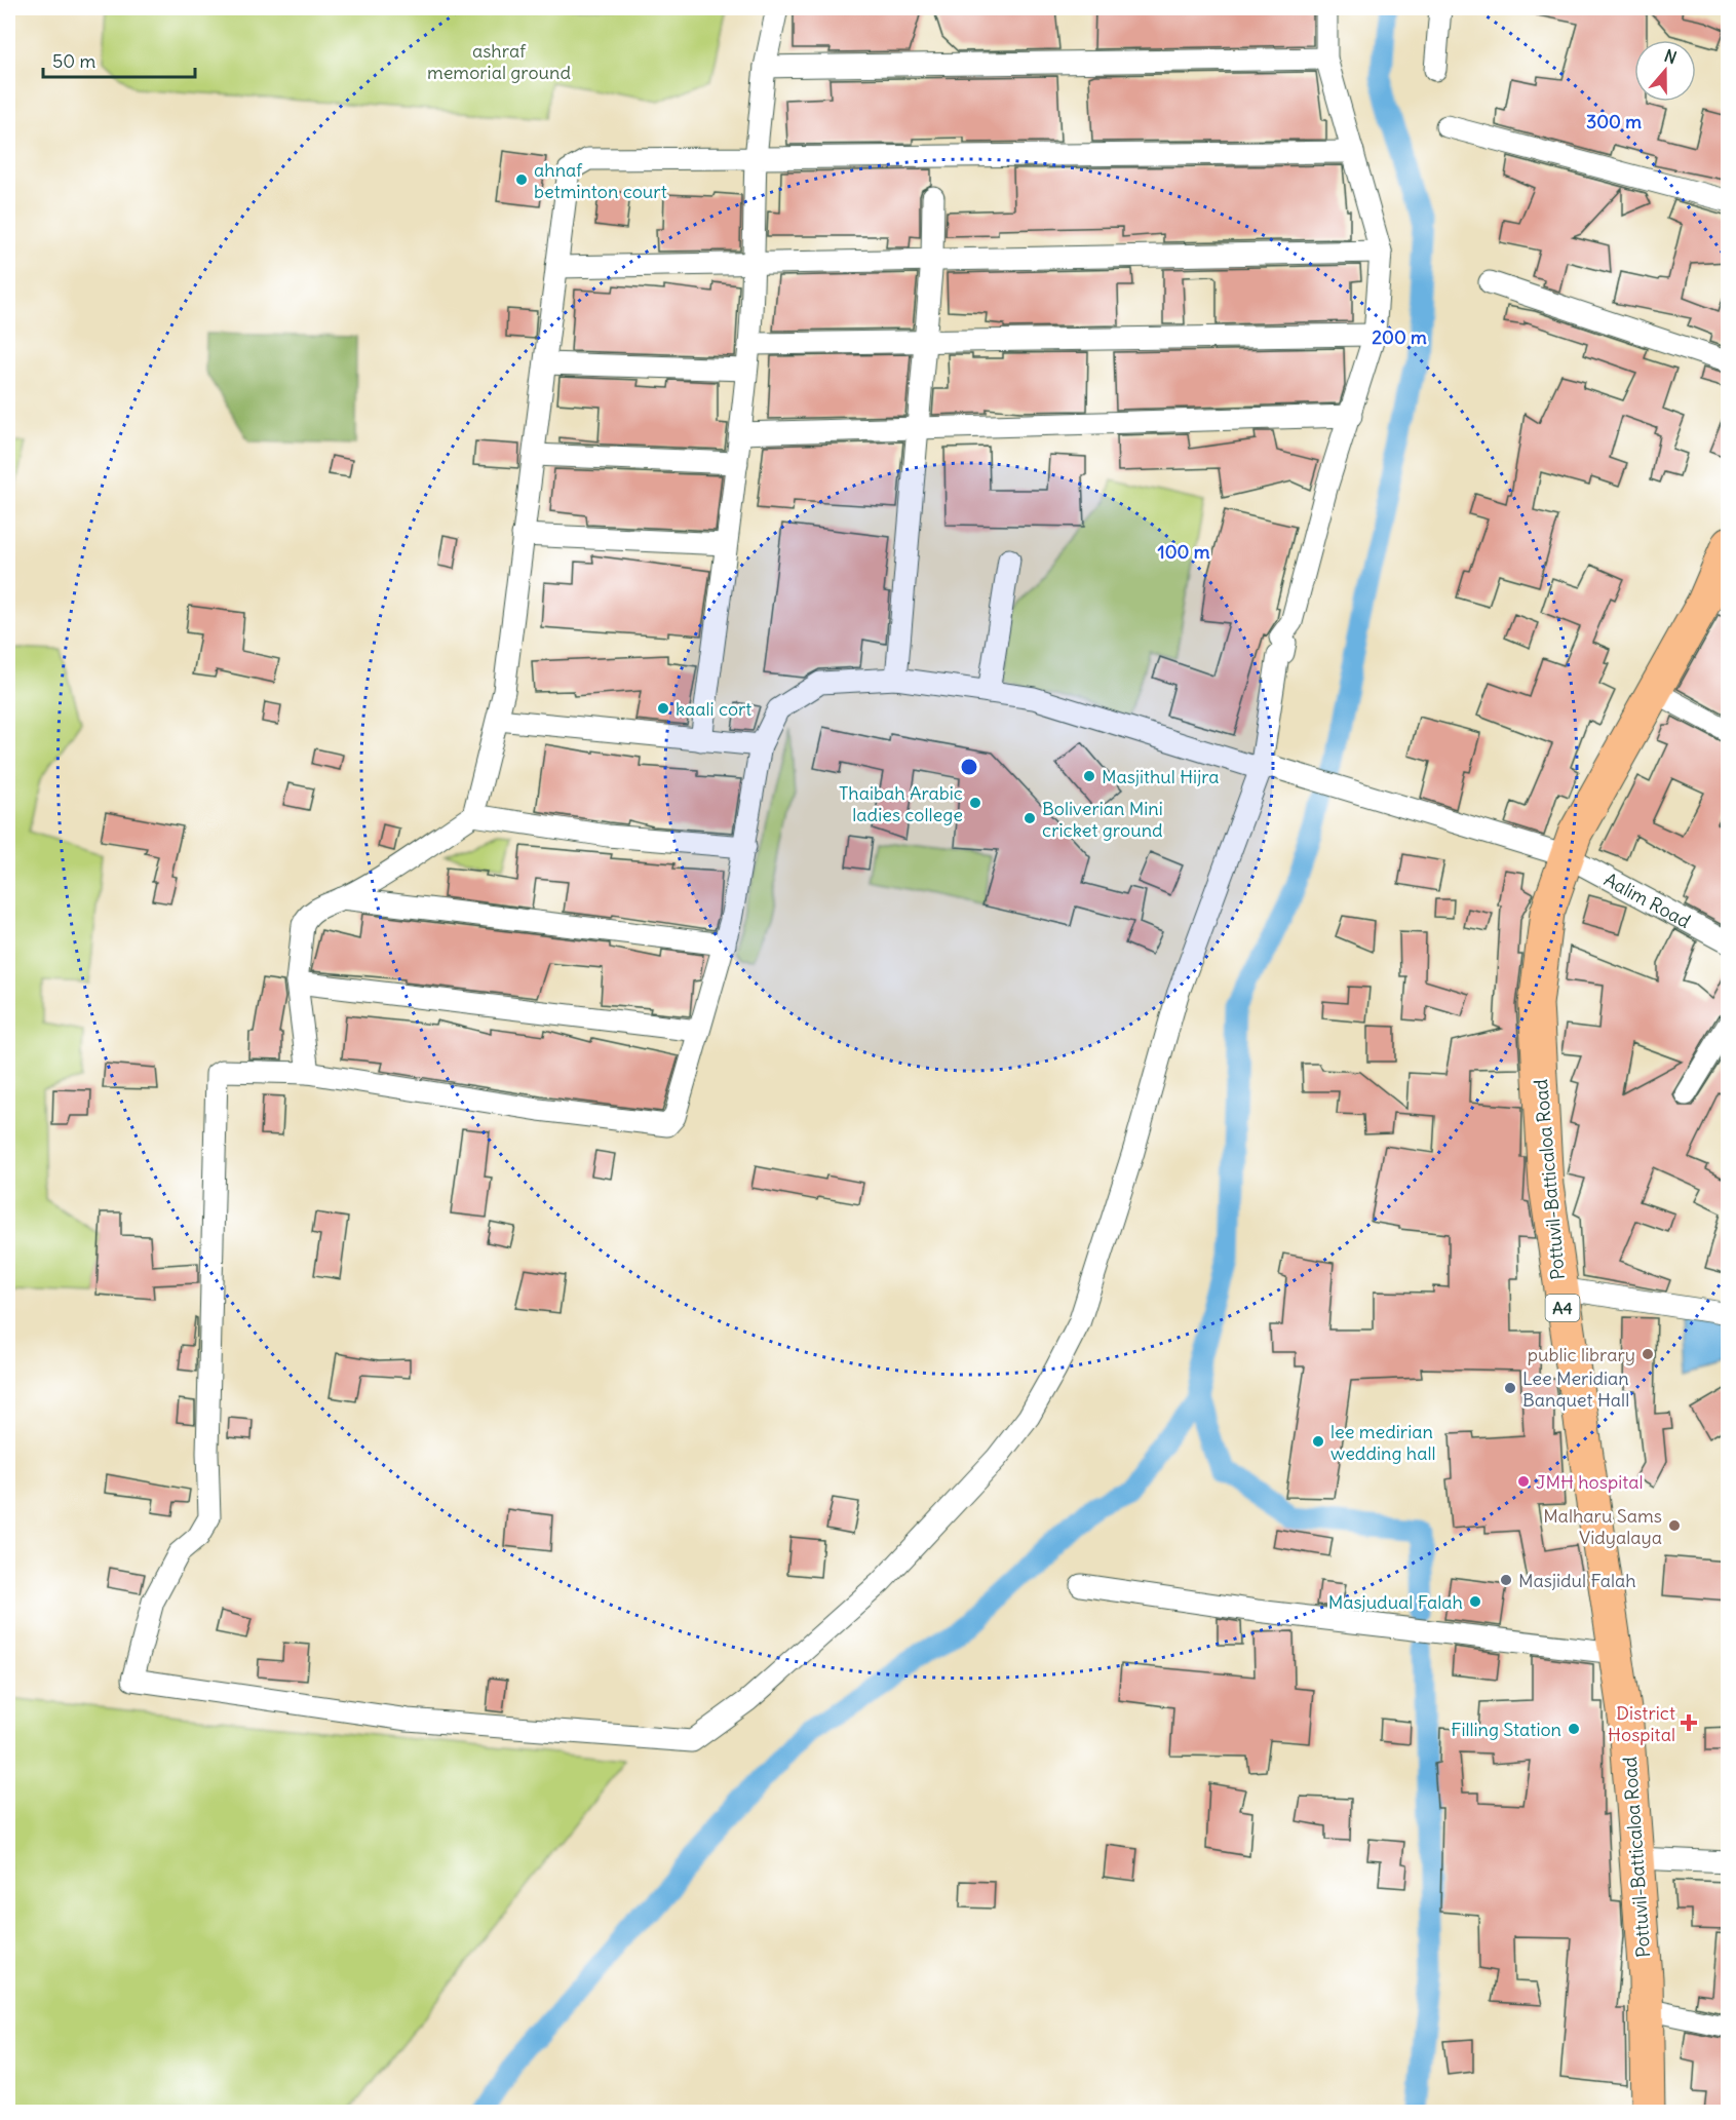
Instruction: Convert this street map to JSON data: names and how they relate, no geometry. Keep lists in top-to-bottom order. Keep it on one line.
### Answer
{"streets":{"highway":["Pottuvil-Batticaloa Road","A4"],"street":["Aalim Road"]},"crossings":[["Aalim Road","Pottuvil-Batticaloa Road"]],"parks":["ashraf memorial ground"],"places":{"other":["ahnaf betminton court","kaali cort","Masjithul Hijra","Thaibah Arabic ladies college","Boliverian Mini cricket ground","public library","Lee Meridian Banquet Hall","lee medirian wedding hall","JMH hospital","Malharu Sams Vidyalaya","Masjidul Falah","Masjudual Falah","Filling Station"],"health":["District Hospital"]},"scale_bar":"50 m","north":"top","rings":["300 m","200 m","100 m"]}
